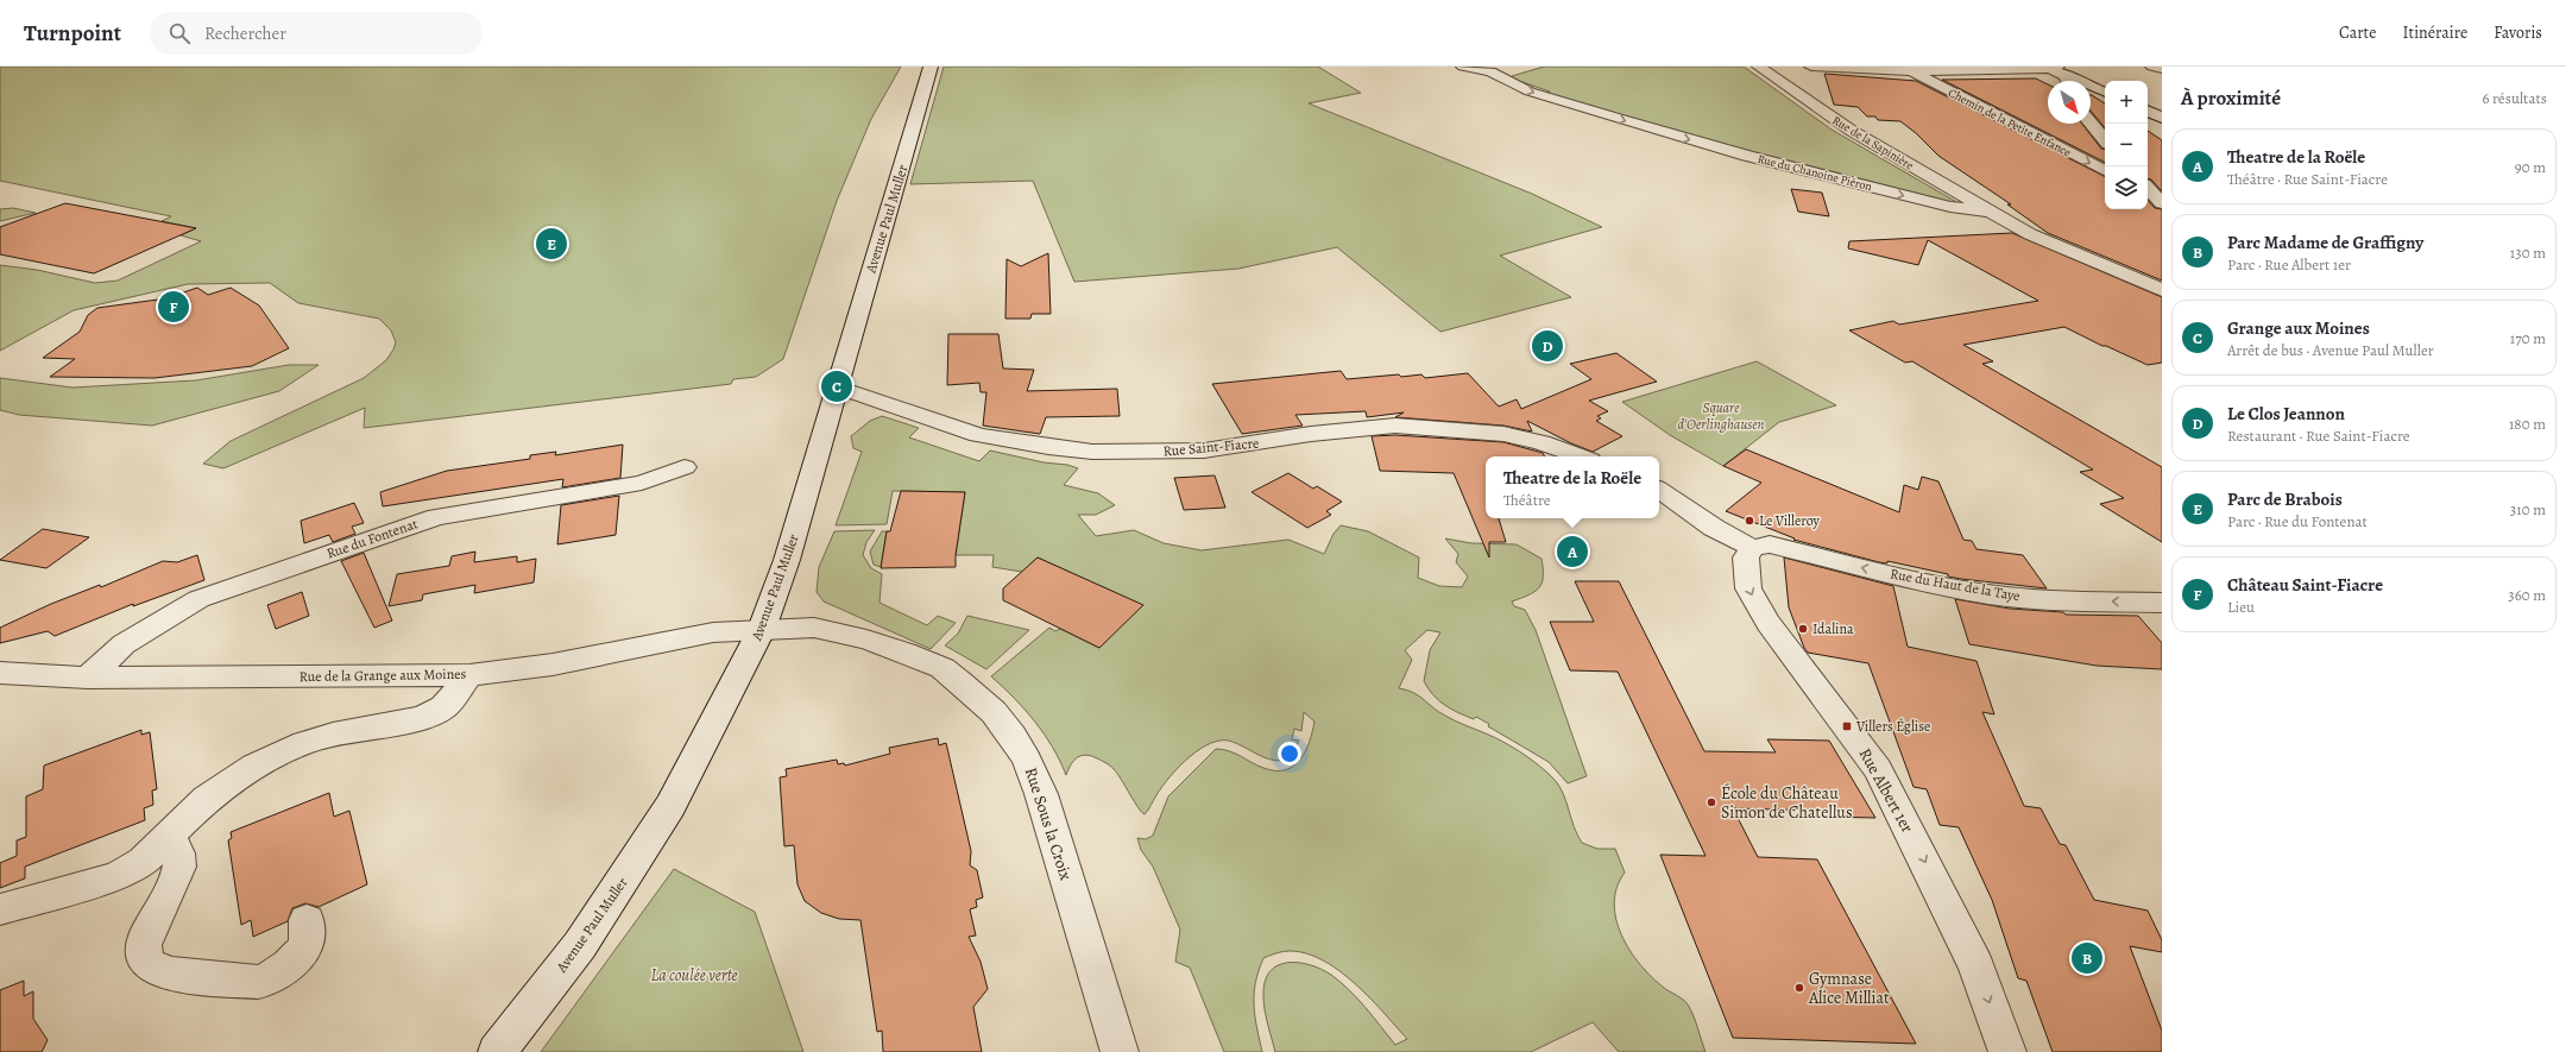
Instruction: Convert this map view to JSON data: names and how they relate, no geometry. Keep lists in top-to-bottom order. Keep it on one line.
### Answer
{"streets":{"street":["Chemin de la Petite Enfance","Rue de la Sapinière","Rue du Chanoine Piéron","Avenue Paul Muller","Rue Saint-Fiacre","Rue du Fontenat","Rue du Haut de la Taye","Rue de la Grange aux Moines","Rue Albert 1er","Rue Sous la Croix"]},"crossings":[["Rue de la Sapinière","Rue du Chanoine Piéron"],["Avenue Paul Muller","Rue Saint-Fiacre"],["Avenue Paul Muller","Rue de la Grange aux Moines"],["Avenue Paul Muller","Rue Sous la Croix"],["Rue du Fontenat","Rue de la Grange aux Moines"],["Rue du Haut de la Taye","Rue Albert 1er"],["Rue de la Grange aux Moines","Rue Sous la Croix"]],"one_way":["Rue du Haut de la Taye","Rue Albert 1er"],"parks":["Square d'Oerlinghausen","La coulée verte"],"places":{"other":["Le Villeroy","Idalina","École du Château Simon de Chatellus","Gymnase Alice Milliat"],"transit":["Villers Église"]},"north":"bottom right","page":{"header":"Turnpoint","search":"Rechercher","nav":["Carte","Itinéraire","Favoris"],"heading":["À proximité","6 résultats"],"map_buttons":["+","−"],"list":[{"mark":"A","name":"Theatre de la Roële","note":"Théâtre · Rue Saint-Fiacre","value":"90 m"},{"mark":"B","name":"Parc Madame de Graffigny","note":"Parc · Rue Albert 1er","value":"130 m"},{"mark":"C","name":"Grange aux Moines","note":"Arrêt de bus · Avenue Paul Muller","value":"170 m"},{"mark":"D","name":"Le Clos Jeannon","note":"Restaurant · Rue Saint-Fiacre","value":"180 m"},{"mark":"E","name":"Parc de Brabois","note":"Parc · Rue du Fontenat","value":"310 m"},{"mark":"F","name":"Château Saint-Fiacre","note":"Lieu","value":"360 m"}],"pins":["E","F","D","C","A","B"],"popup":["Theatre de la Roële","Théâtre"]}}
